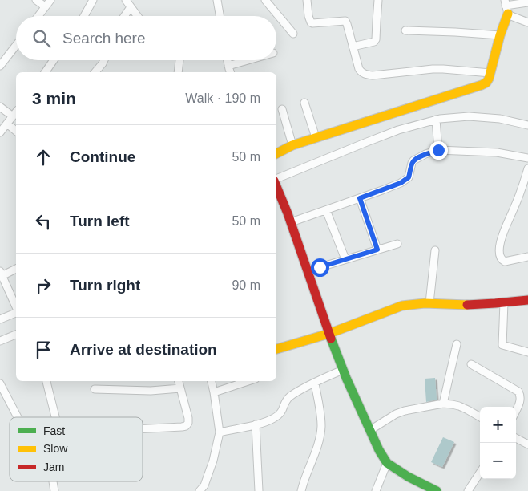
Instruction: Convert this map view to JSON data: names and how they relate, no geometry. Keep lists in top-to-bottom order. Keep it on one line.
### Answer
{"legend":["Fast","Slow","Jam"],"page":{"search":"Search here","heading":["3 min","Walk · 190 m"],"list":[["Continue","50 m"],["Turn left","50 m"],["Turn right","90 m"],"Arrive at destination"],"map_buttons":["+","−"]}}
